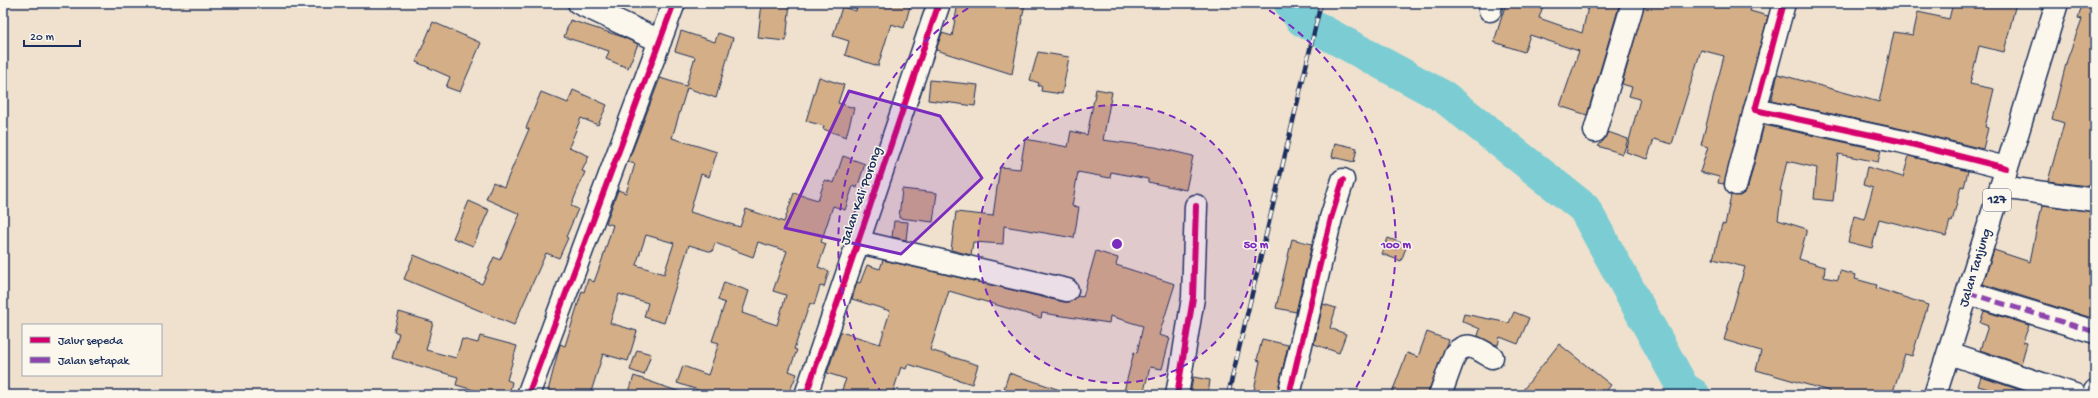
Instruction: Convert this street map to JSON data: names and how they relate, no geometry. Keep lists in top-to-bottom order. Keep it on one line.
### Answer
{"streets":{"street":["Jalan Kali Porong","127","Jalan Tanjung"]},"legend":["Jalur sepeda","Jalan setapak"],"scale_bar":"20 m","rings":["50 m","100 m"]}
